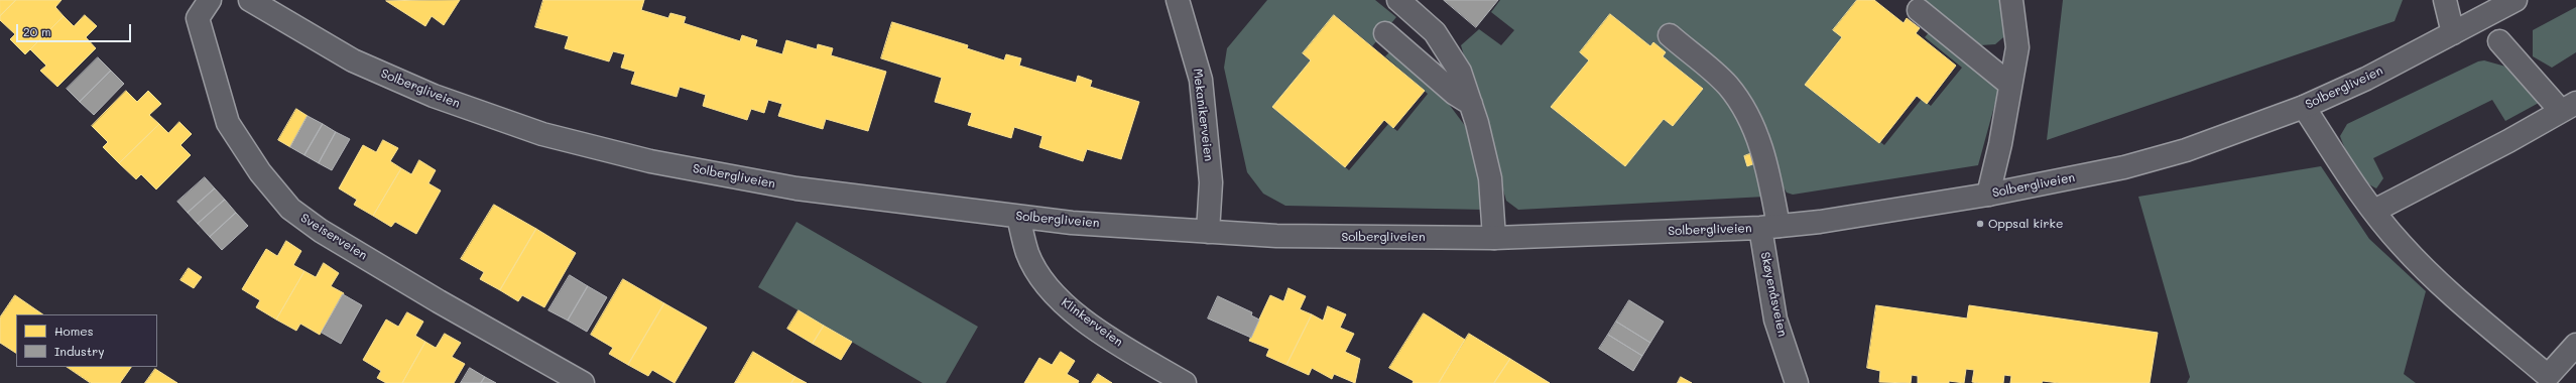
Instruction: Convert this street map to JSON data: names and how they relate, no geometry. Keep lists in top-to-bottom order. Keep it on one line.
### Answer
{"streets":{"street":["Solbergliveien","Mekanikerveien","Sveiserveien","Skøyenåsveien","Klinkerveien"]},"crossings":[["Solbergliveien","Mekanikerveien"],["Solbergliveien","Skøyenåsveien"],["Solbergliveien","Klinkerveien"]],"places":["Oppsal kirke"],"legend":["Homes","Industry"],"scale_bar":"20 m"}
